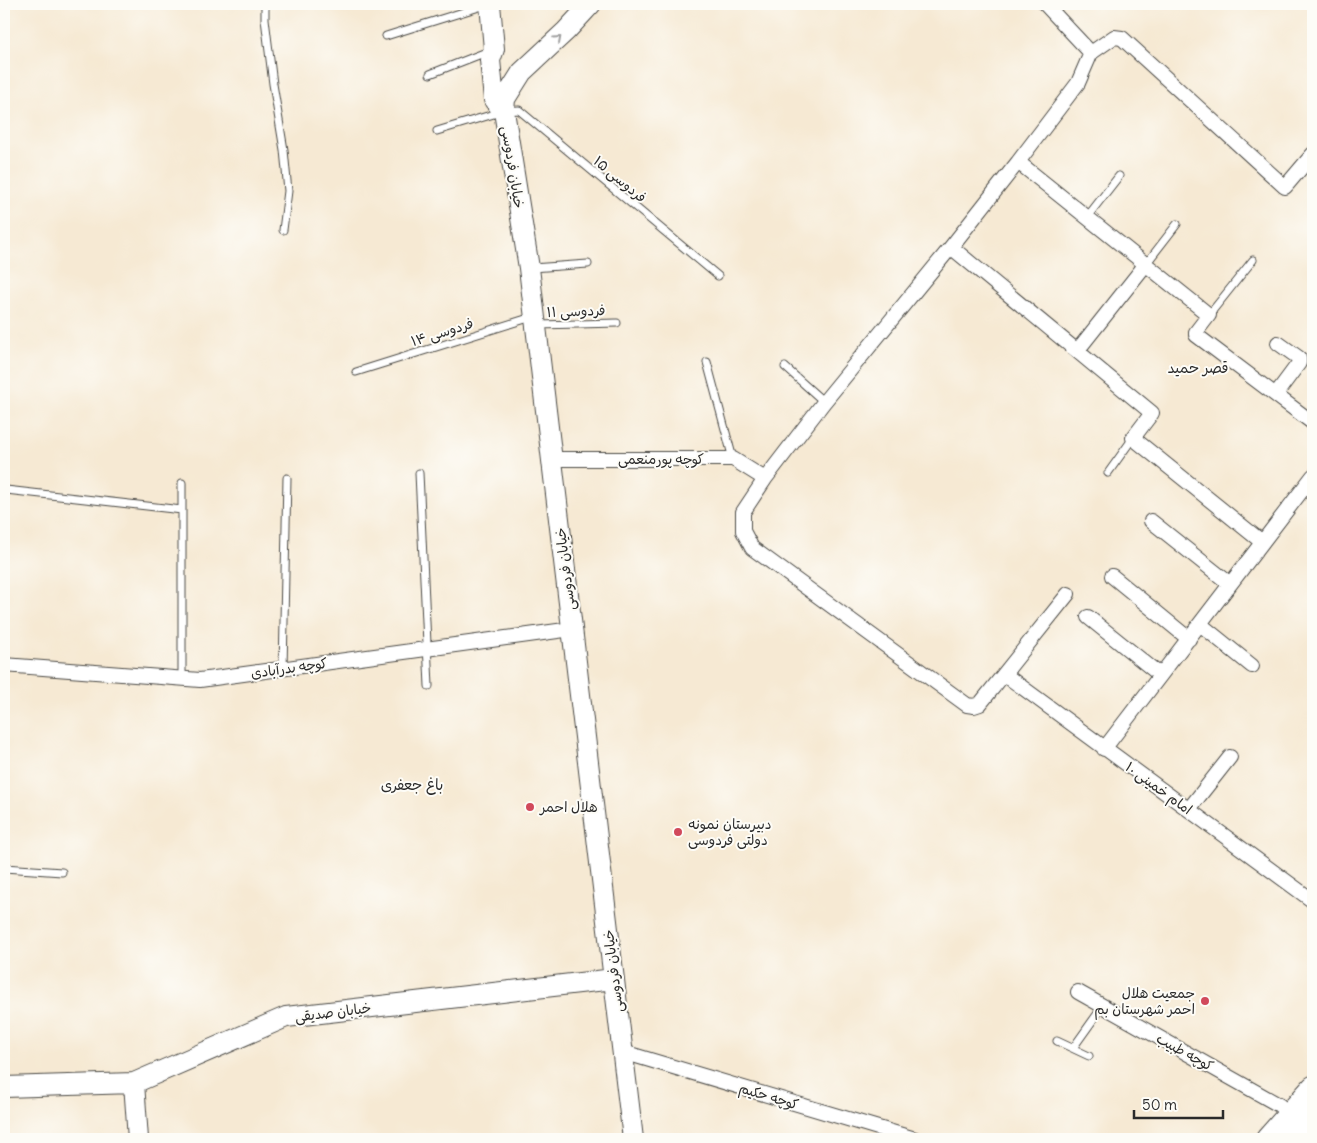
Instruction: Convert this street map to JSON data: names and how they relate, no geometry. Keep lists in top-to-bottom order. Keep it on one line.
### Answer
{"streets":{"street":["خیابان فردوسی","کوچه پورمنعمی","کوچه بدرآبادی","امام خمینی ۱۰","خیابان صدیقی","کوچه طبیب","کوچه حکیم"],"lane":["فردوسی ۱۵","فردوسی ۱۱","فردوسی ۱۴"]},"crossings":[["خیابان فردوسی","فردوسی ۱۵"],["خیابان فردوسی","فردوسی ۱۱"],["خیابان فردوسی","فردوسی ۱۴"],["خیابان فردوسی","کوچه پورمنعمی"],["خیابان فردوسی","کوچه بدرآبادی"],["خیابان فردوسی","خیابان صدیقی"],["خیابان فردوسی","کوچه حکیم"],["فردوسی ۱۱","فردوسی ۱۴"]],"districts":["قصر حمید","باغ جعفری"],"places":["هلال احمر","دبیرستان نمونه دولتی فردوسی","جمعیت هلال احمر شهرستان بم"],"scale_bar":"50 m"}
